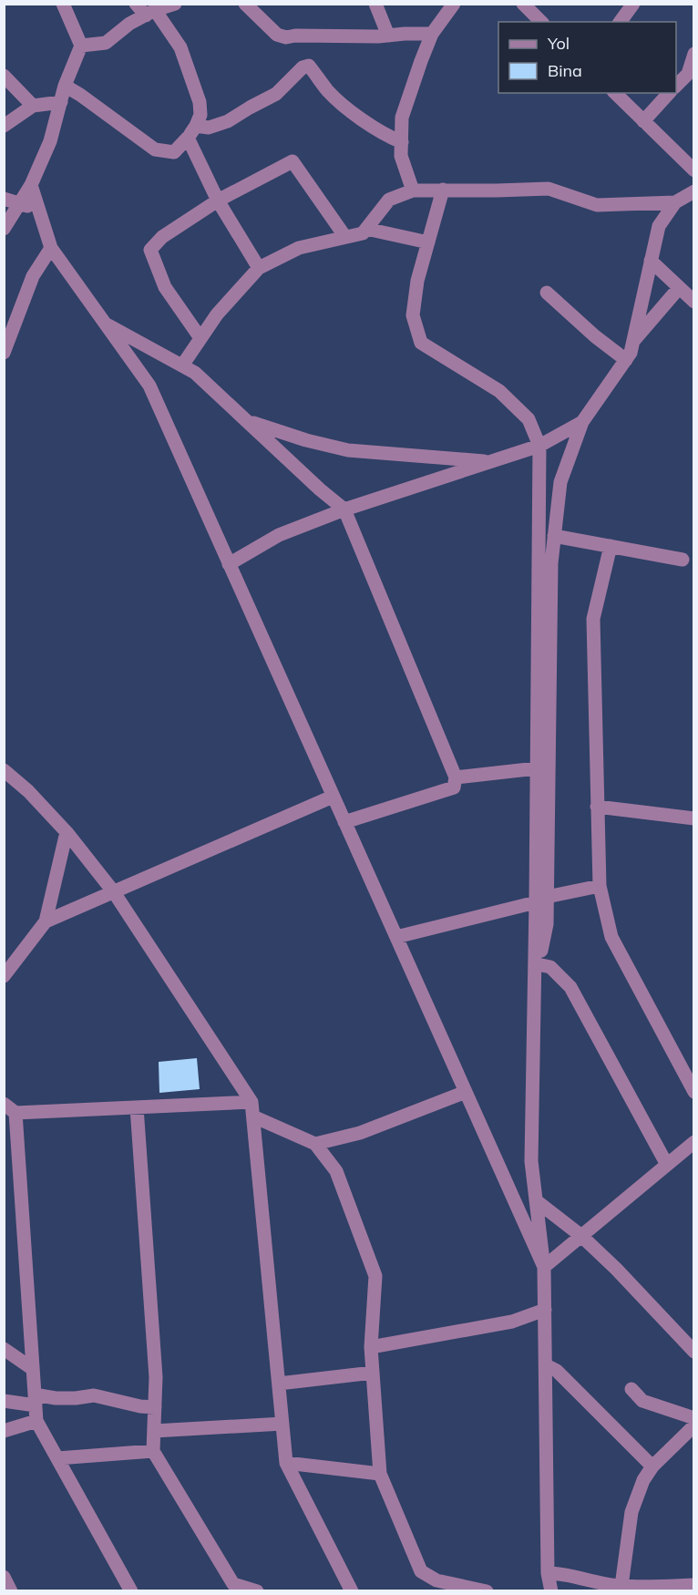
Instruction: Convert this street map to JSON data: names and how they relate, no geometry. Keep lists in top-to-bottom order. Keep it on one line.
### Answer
{"legend":["Yol","Bina"]}
